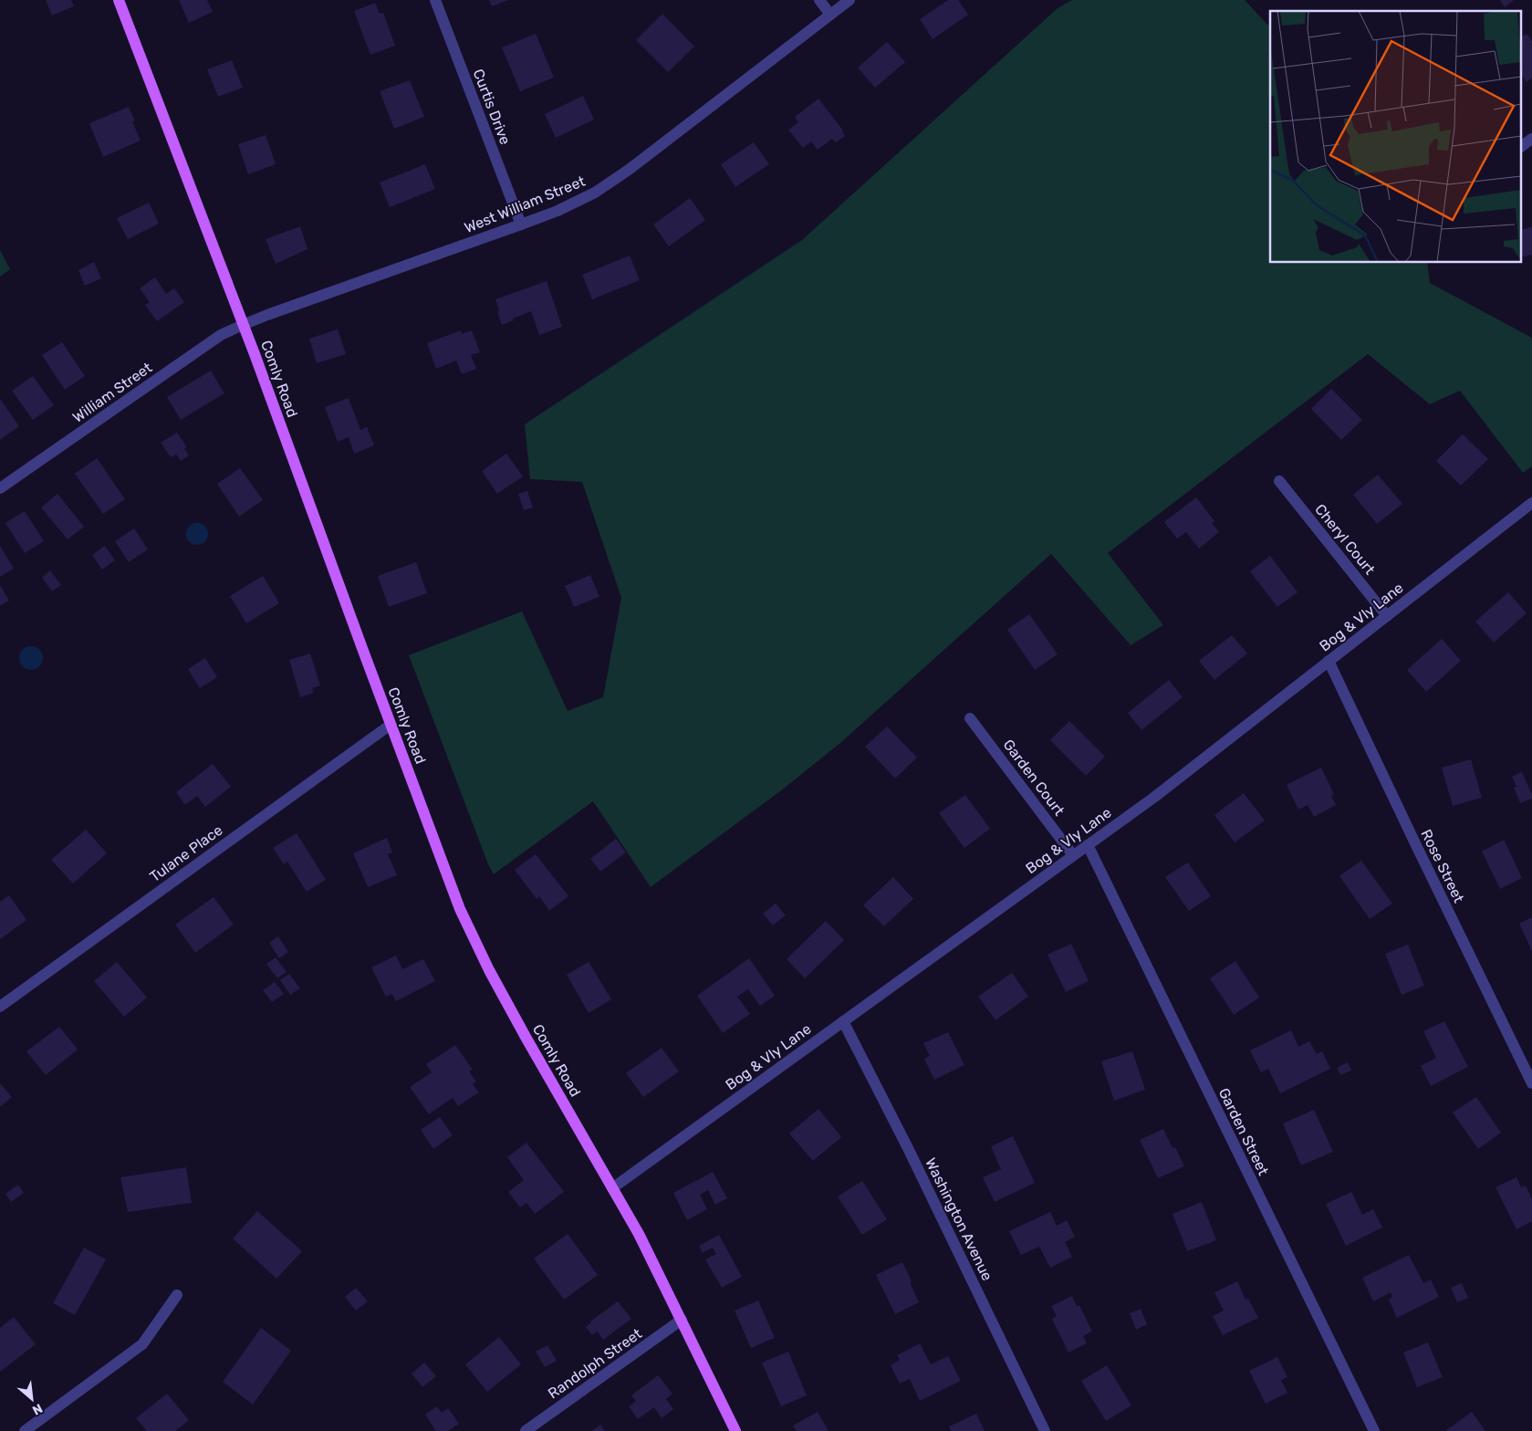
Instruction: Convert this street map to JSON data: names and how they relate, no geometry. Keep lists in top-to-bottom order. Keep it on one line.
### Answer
{"streets":{"main road":["Comly Road"],"street":["Curtis Drive","West William Street","William Street","Cheryl Court","Bog & Vly Lane","Garden Court","Tulane Place","Rose Street","Garden Street","Washington Avenue","Randolph Street"]},"crossings":[["Curtis Drive","West William Street"],["West William Street","Comly Road"],["West William Street","William Street"],["Comly Road","William Street"],["Comly Road","Bog & Vly Lane"],["Comly Road","Tulane Place"],["Comly Road","Randolph Street"],["Cheryl Court","Bog & Vly Lane"],["Bog & Vly Lane","Garden Court"],["Bog & Vly Lane","Rose Street"],["Bog & Vly Lane","Garden Street"],["Bog & Vly Lane","Washington Avenue"]],"north":"bottom right"}
